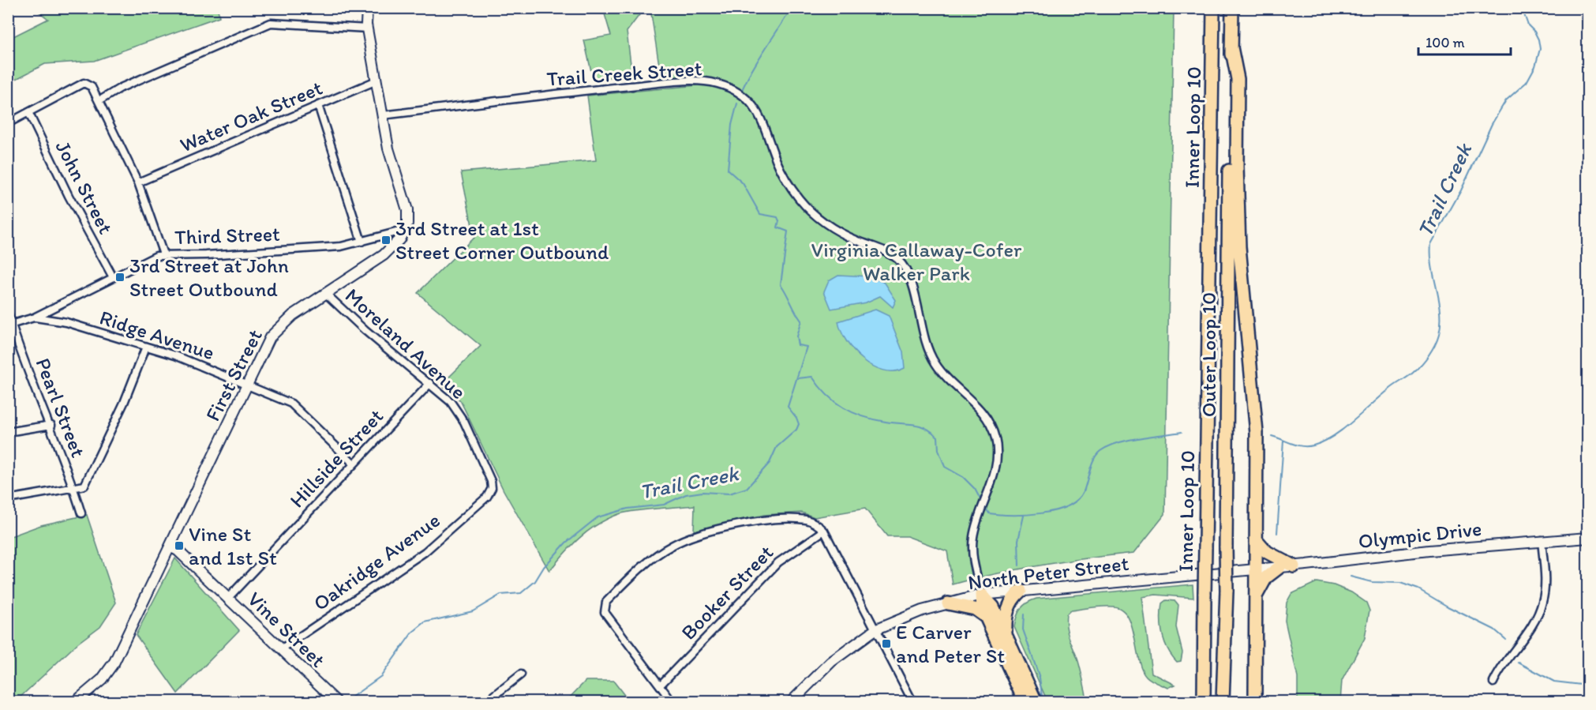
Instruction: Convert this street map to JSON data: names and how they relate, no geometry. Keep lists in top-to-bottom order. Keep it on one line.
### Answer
{"streets":{"highway":["Inner Loop 10","Outer Loop 10"],"street":["Trail Creek Street","Water Oak Street","John Street","Third Street","Ridge Avenue","Moreland Avenue","First Street","Pearl Street","Hillside Street","Olympic Drive","Oakridge Avenue","North Peter Street","Booker Street","Vine Street"]},"crossings":[["Trail Creek Street","North Peter Street"],["John Street","Third Street"],["Third Street","Ridge Avenue"],["Third Street","First Street"],["Third Street","Pearl Street"],["Ridge Avenue","First Street"],["Ridge Avenue","Hillside Street"],["Moreland Avenue","First Street"],["Moreland Avenue","Hillside Street"],["Moreland Avenue","Oakridge Avenue"],["First Street","Vine Street"],["Hillside Street","Vine Street"],["Olympic Drive","North Peter Street"],["Oakridge Avenue","Vine Street"]],"water":["Trail Creek"],"parks":["Virginia Callaway-Cofer Walker Park"],"places":{"transit":["3rd Street at 1st Street Corner Outbound","3rd Street at John Street Outbound","Vine St and 1st St","E Carver and Peter St"]},"scale_bar":"100 m"}
